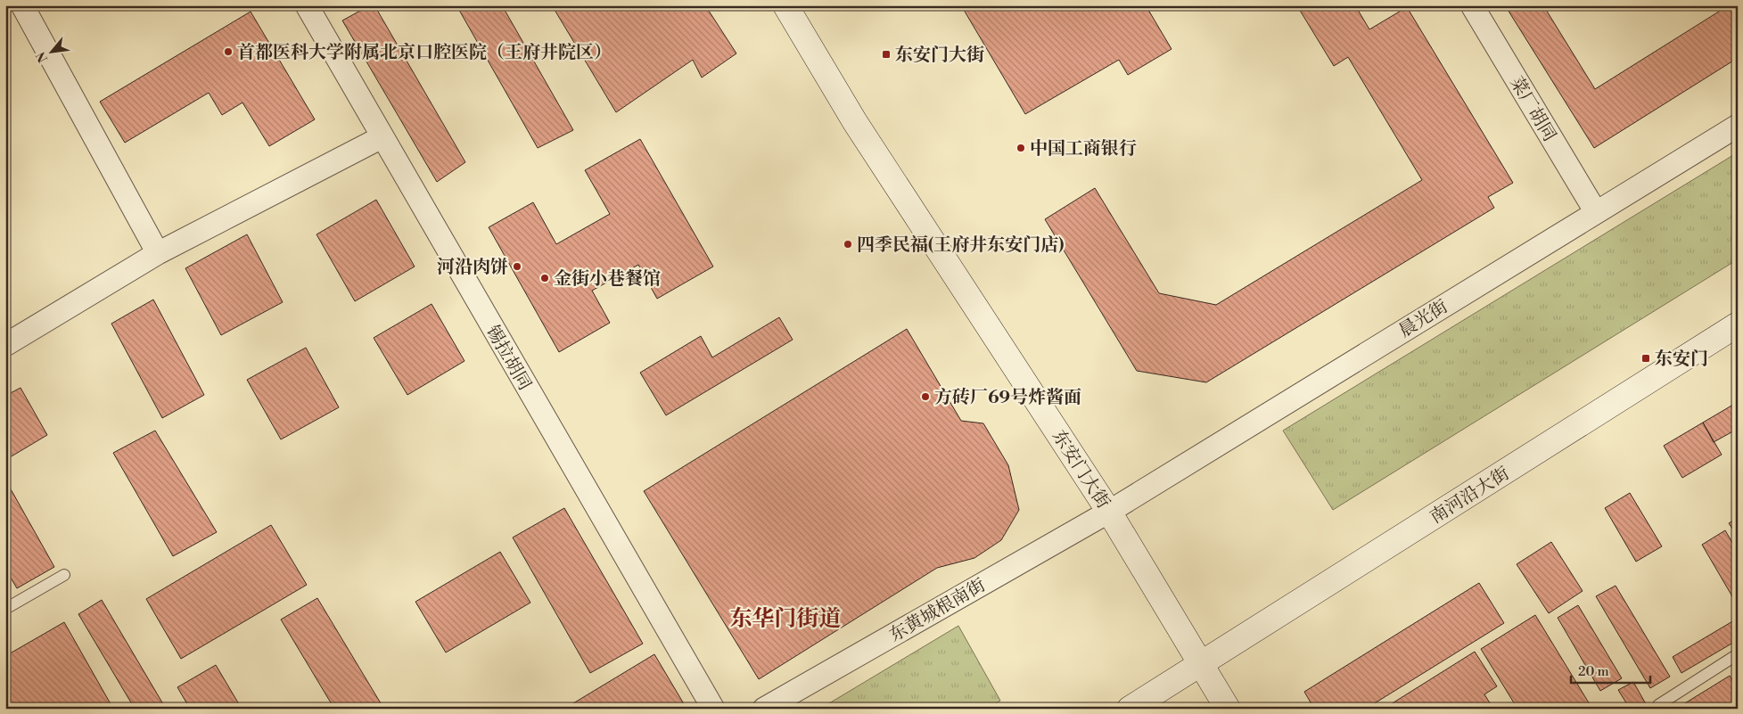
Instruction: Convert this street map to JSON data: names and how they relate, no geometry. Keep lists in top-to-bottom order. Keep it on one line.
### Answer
{"streets":{"main road":["东安门大街","南河沿大街"],"street":["菜厂胡同","晨光街","锡拉胡同","东黄城根南街"]},"crossings":[["菜厂胡同","晨光街"],["晨光街","东安门大街"],["晨光街","东黄城根南街"],["东安门大街","南河沿大街"],["东安门大街","东黄城根南街"]],"districts":["东华门街道"],"places":{"other":["首都医科大学附属北京口腔医院（王府井院区）","中国工商银行","四季民福(王府井东安门店)","河沿肉饼","金街小巷餐馆","方砖厂69号炸酱面"],"transit":["东安门大街","东安门"]},"scale_bar":"20 m","north":"bottom left"}
